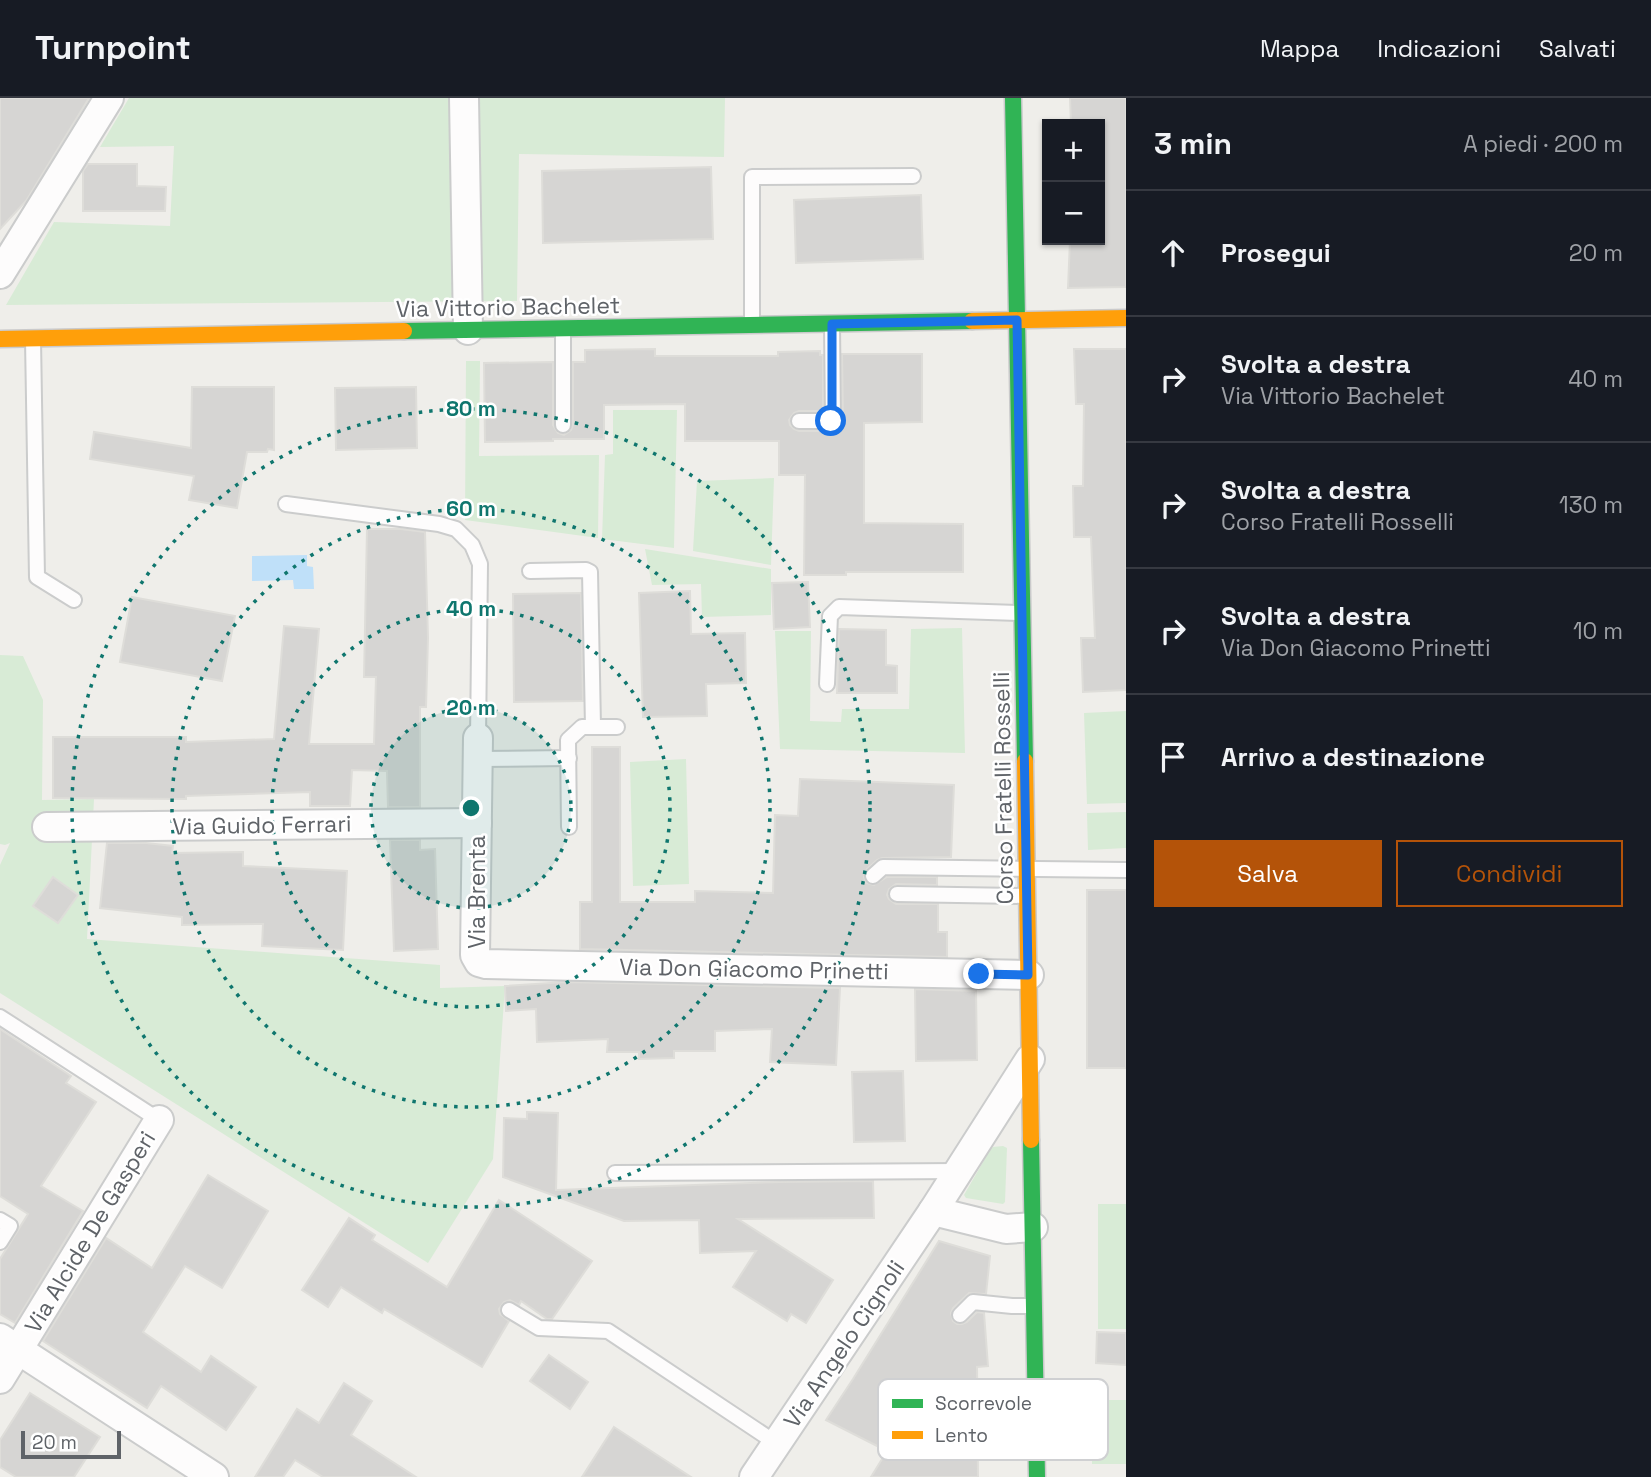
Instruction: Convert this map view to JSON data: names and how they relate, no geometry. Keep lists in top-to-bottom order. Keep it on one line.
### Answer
{"streets":{"street":["Via Vittorio Bachelet","Corso Fratelli Rosselli","Via Guido Ferrari","Via Brenta","Via Don Giacomo Prinetti","Via Alcide De Gasperi","Via Angelo Cignoli"]},"crossings":[["Via Vittorio Bachelet","Corso Fratelli Rosselli"],["Corso Fratelli Rosselli","Via Don Giacomo Prinetti"],["Corso Fratelli Rosselli","Via Angelo Cignoli"],["Via Guido Ferrari","Via Brenta"],["Via Brenta","Via Don Giacomo Prinetti"]],"legend":["Scorrevole","Lento"],"scale_bar":"20 m","page":{"header":"Turnpoint","nav":["Mappa","Indicazioni","Salvati"],"heading":["3 min","A piedi · 200 m"],"map_buttons":["+","−"],"list":[["Prosegui","20 m"],["Svolta a destra","Via Vittorio Bachelet","40 m"],["Svolta a destra","Corso Fratelli Rosselli","130 m"],["Svolta a destra","Via Don Giacomo Prinetti","10 m"],"Arrivo a destinazione"],"buttons":["Salva","Condividi"],"scale":"20 m"},"rings":["80 m","60 m","40 m","20 m"]}
